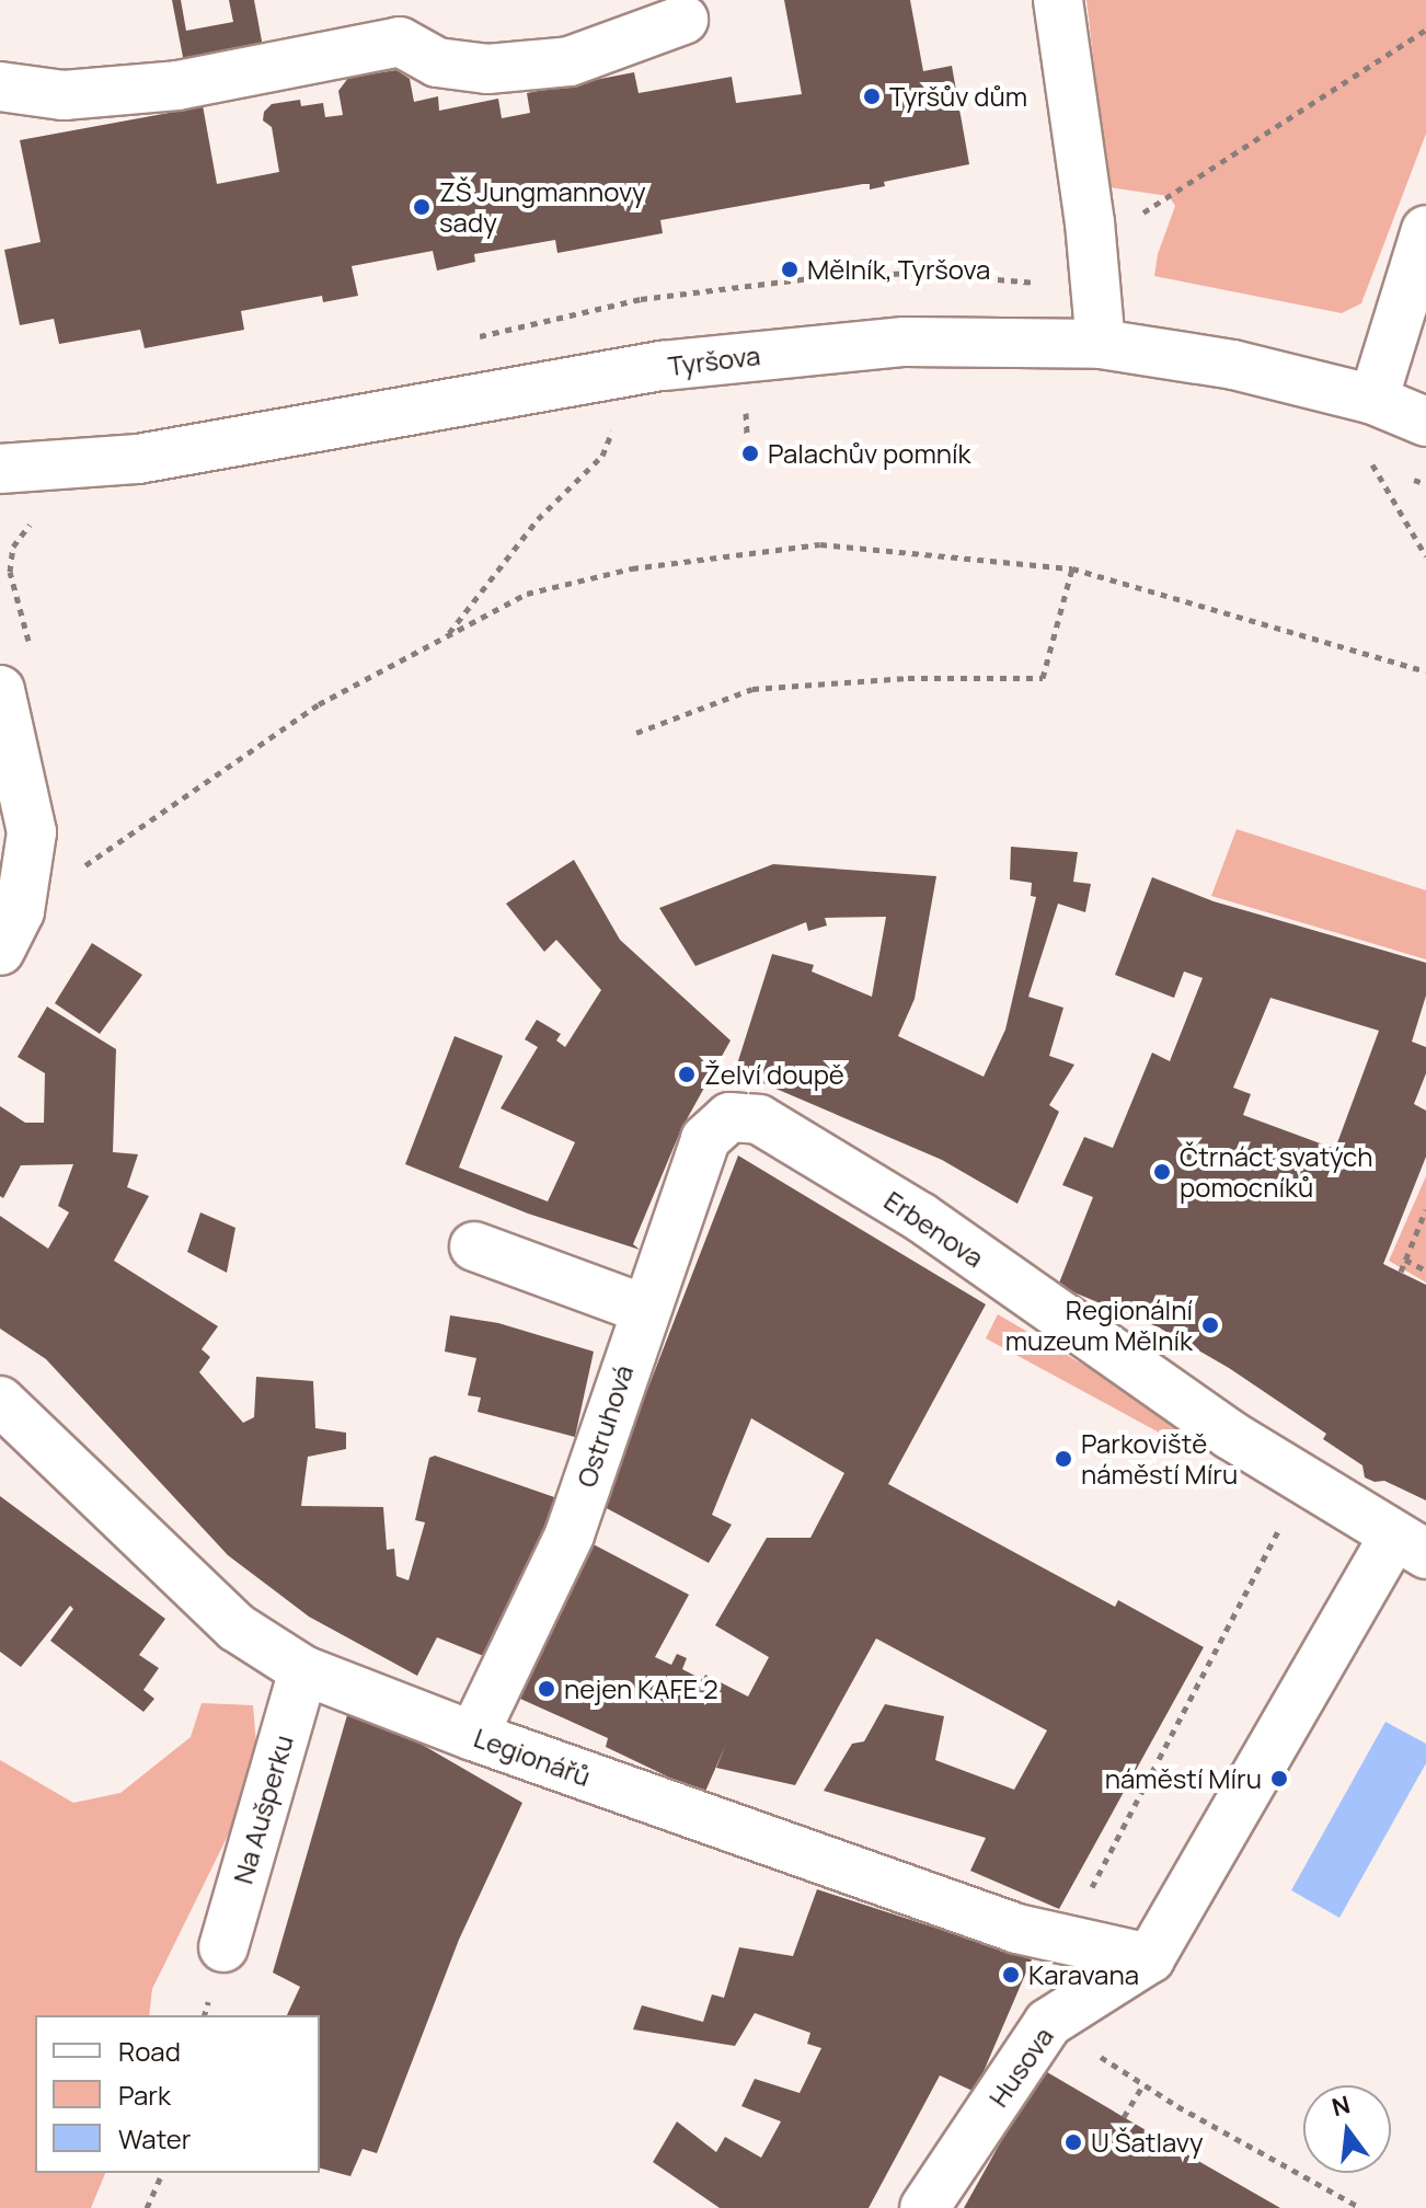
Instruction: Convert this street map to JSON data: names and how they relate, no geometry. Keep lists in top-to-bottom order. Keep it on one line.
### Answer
{"streets":{"street":["Tyršova","Erbenova","Ostruhová","Legionářů","Na Aušperku","Husova"]},"crossings":[["Erbenova","Ostruhová"],["Ostruhová","Legionářů"],["Legionářů","Na Aušperku"],["Legionářů","Husova"]],"places":["Tyršův dům","ZŠ Jungmannovy sady","Mělník, Tyršova","Palachův pomník","Želví doupě","Čtrnáct svatých pomocníků","Regionální muzeum Mělník","Parkoviště náměstí Míru","nejen KAFE 2","náměstí Míru","Karavana","U Šatlavy"],"legend":["Road","Park","Water"],"north":"top"}
